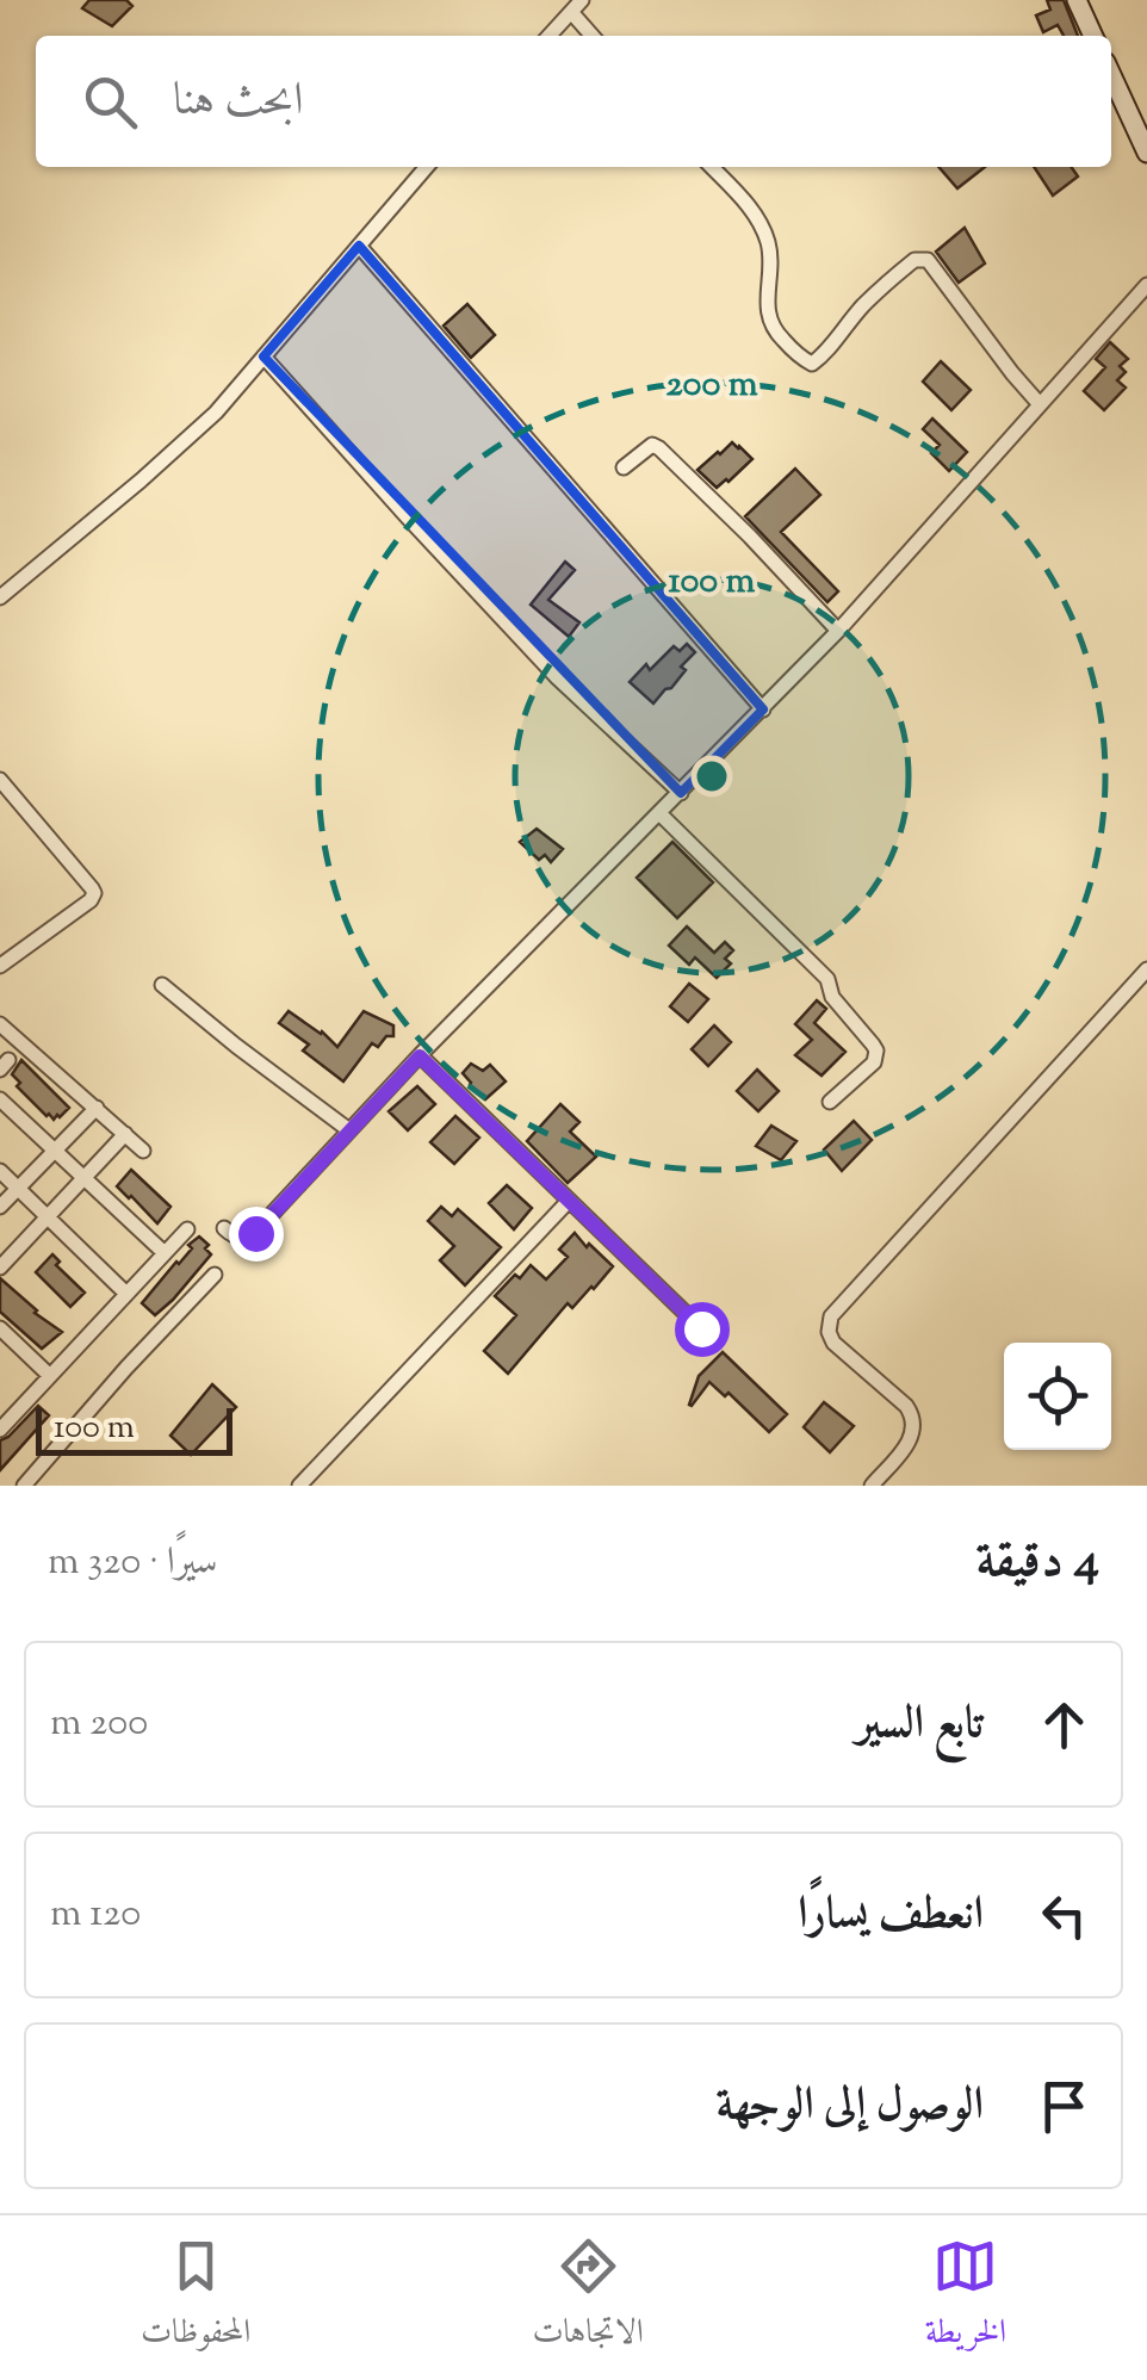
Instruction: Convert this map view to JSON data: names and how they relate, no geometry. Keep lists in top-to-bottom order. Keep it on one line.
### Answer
{"scale_bar":"100 m","page":{"search":"ابحث هنا","scale":"100 m","heading":["4 دقيقة","سيرًا · 320 m"],"list":[["تابع السير","200 m"],["انعطف يسارًا","120 m"],"الوصول إلى الوجهة"],"nav":["الخريطة","الاتجاهات","المحفوظات"]},"rings":["200 m","100 m"]}
